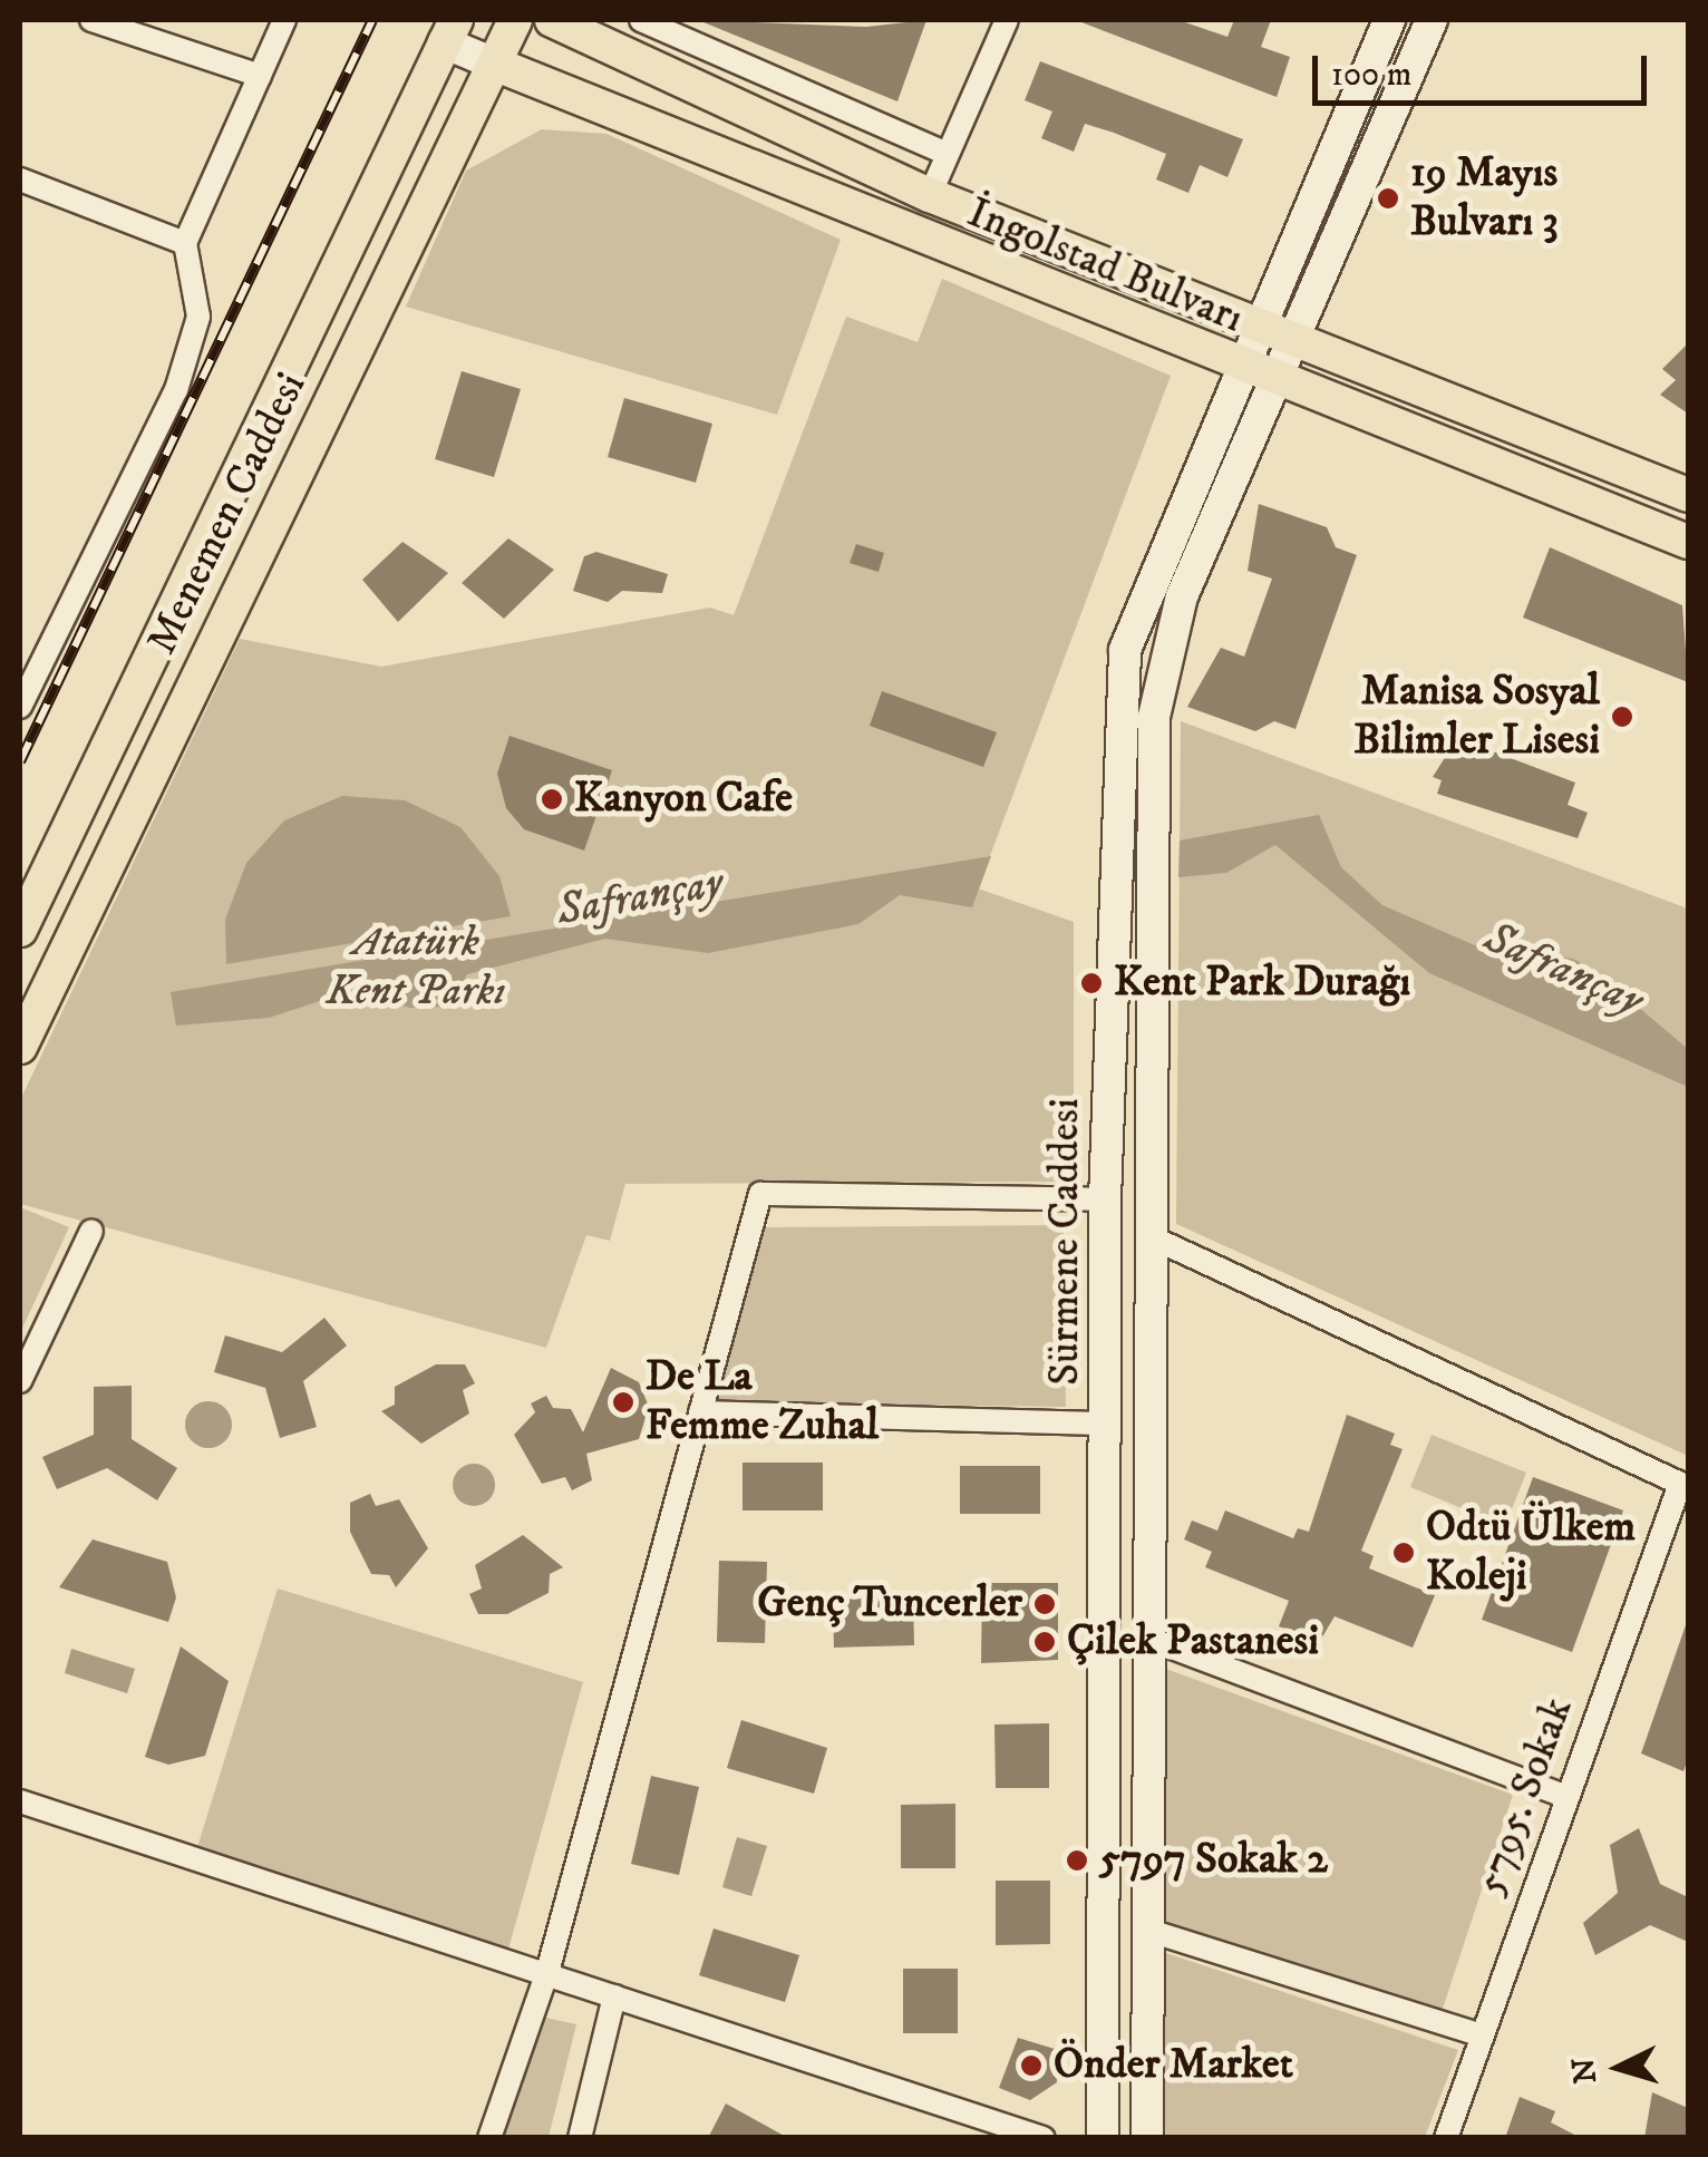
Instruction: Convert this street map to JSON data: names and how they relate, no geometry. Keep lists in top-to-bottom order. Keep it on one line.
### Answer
{"streets":{"main road":["İngolstad Bulvarı","Menemen Caddesi","Sürmene Caddesi"],"street":["5795. Sokak"]},"crossings":[["İngolstad Bulvarı","Menemen Caddesi"],["İngolstad Bulvarı","Sürmene Caddesi"]],"water":["Safrançay"],"parks":["Atatürk Kent Parkı"],"places":["19 Mayıs Bulvarı 3","Manisa Sosyal Bilimler Lisesi","Kanyon Cafe","Kent Park Durağı","De La Femme Zuhal","Odtü Ülkem Koleji","Genç Tuncerler","Çilek Pastanesi","5797 Sokak 2","Önder Market"],"scale_bar":"100 m","north":"left"}
